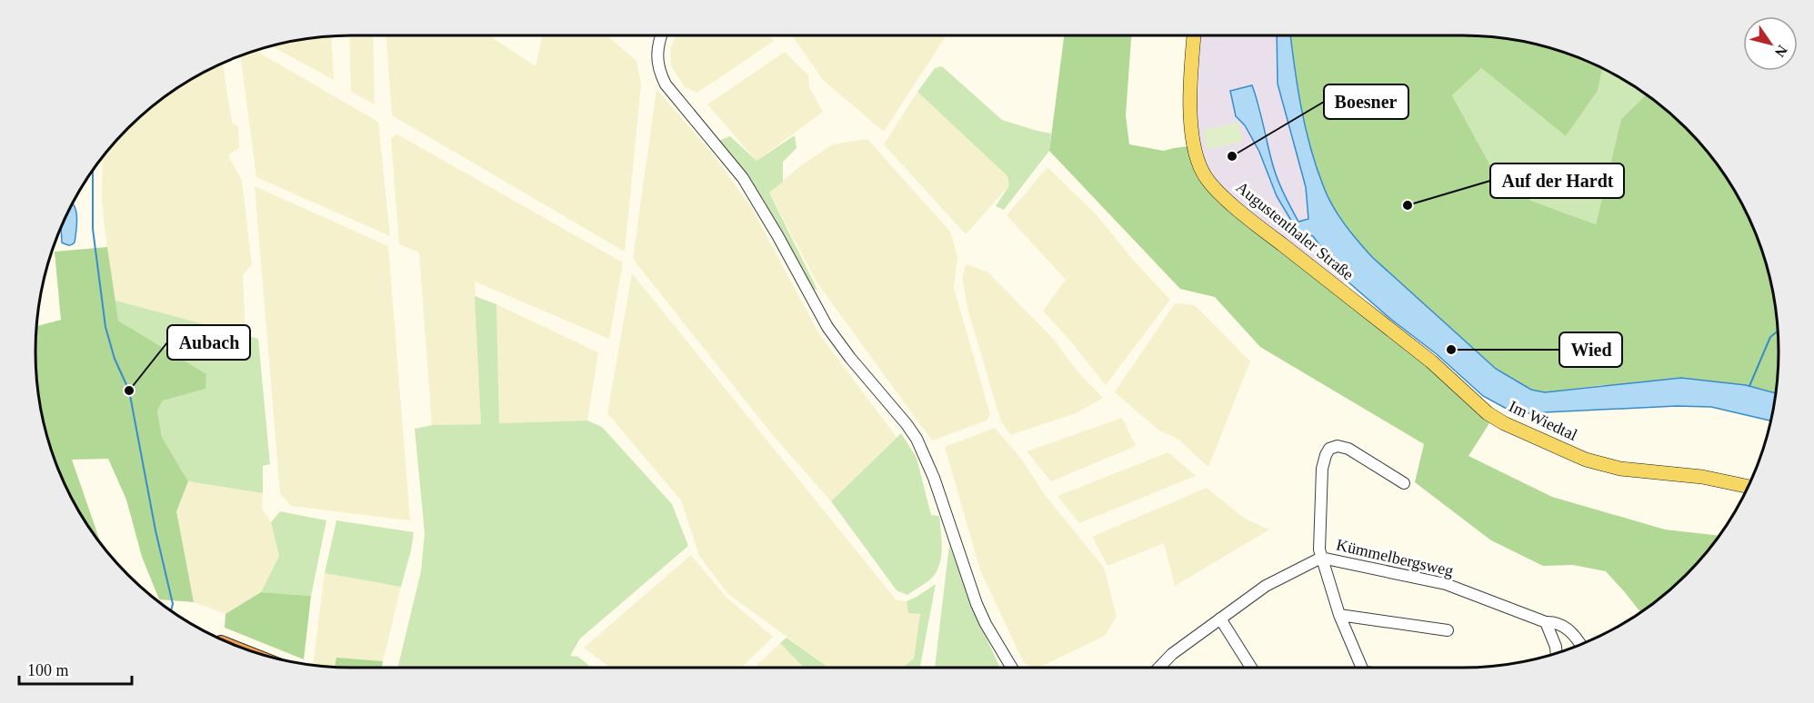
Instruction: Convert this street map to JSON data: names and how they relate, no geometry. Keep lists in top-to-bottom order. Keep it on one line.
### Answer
{"streets":{"main road":["Augustenthaler Straße","Im Wiedtal"],"street":["Kümmelbergsweg"]},"crossings":[["Augustenthaler Straße","Im Wiedtal"]],"places":["Boesner","Auf der Hardt","Wied","Aubach"],"scale_bar":"100 m","north":"bottom right"}
